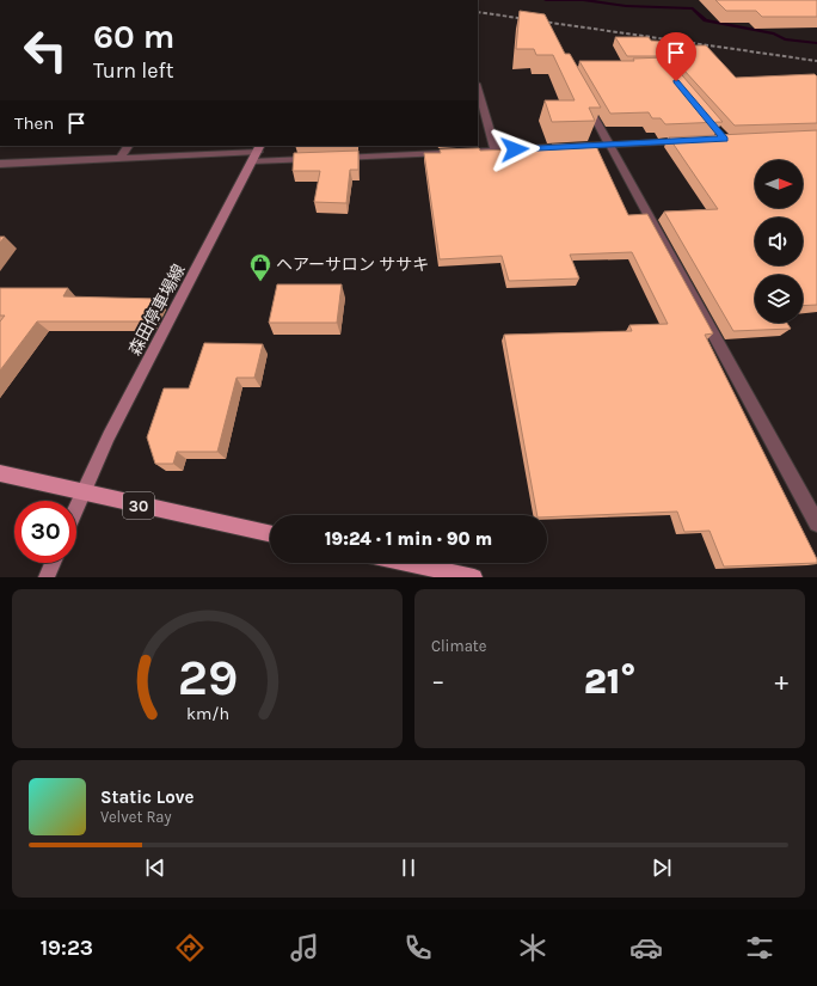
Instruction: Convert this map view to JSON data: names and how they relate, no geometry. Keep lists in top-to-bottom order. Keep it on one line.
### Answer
{"streets":{"main road":["森田停車場線","30"]},"crossings":[["森田停車場線","30"]],"places":{"shop":["ヘアーサロン ササキ"]},"north":"right","page":{"turn":["60 m","Turn left"],"then":"Then","limit":"30","trip":"19:24 · 1 min · 90 m","tile":"Climate","heat":["−","21°","+"],"song":["Static Love","Velvet Ray"],"tabs":"19:23","gauge":["29","km/h"]}}
